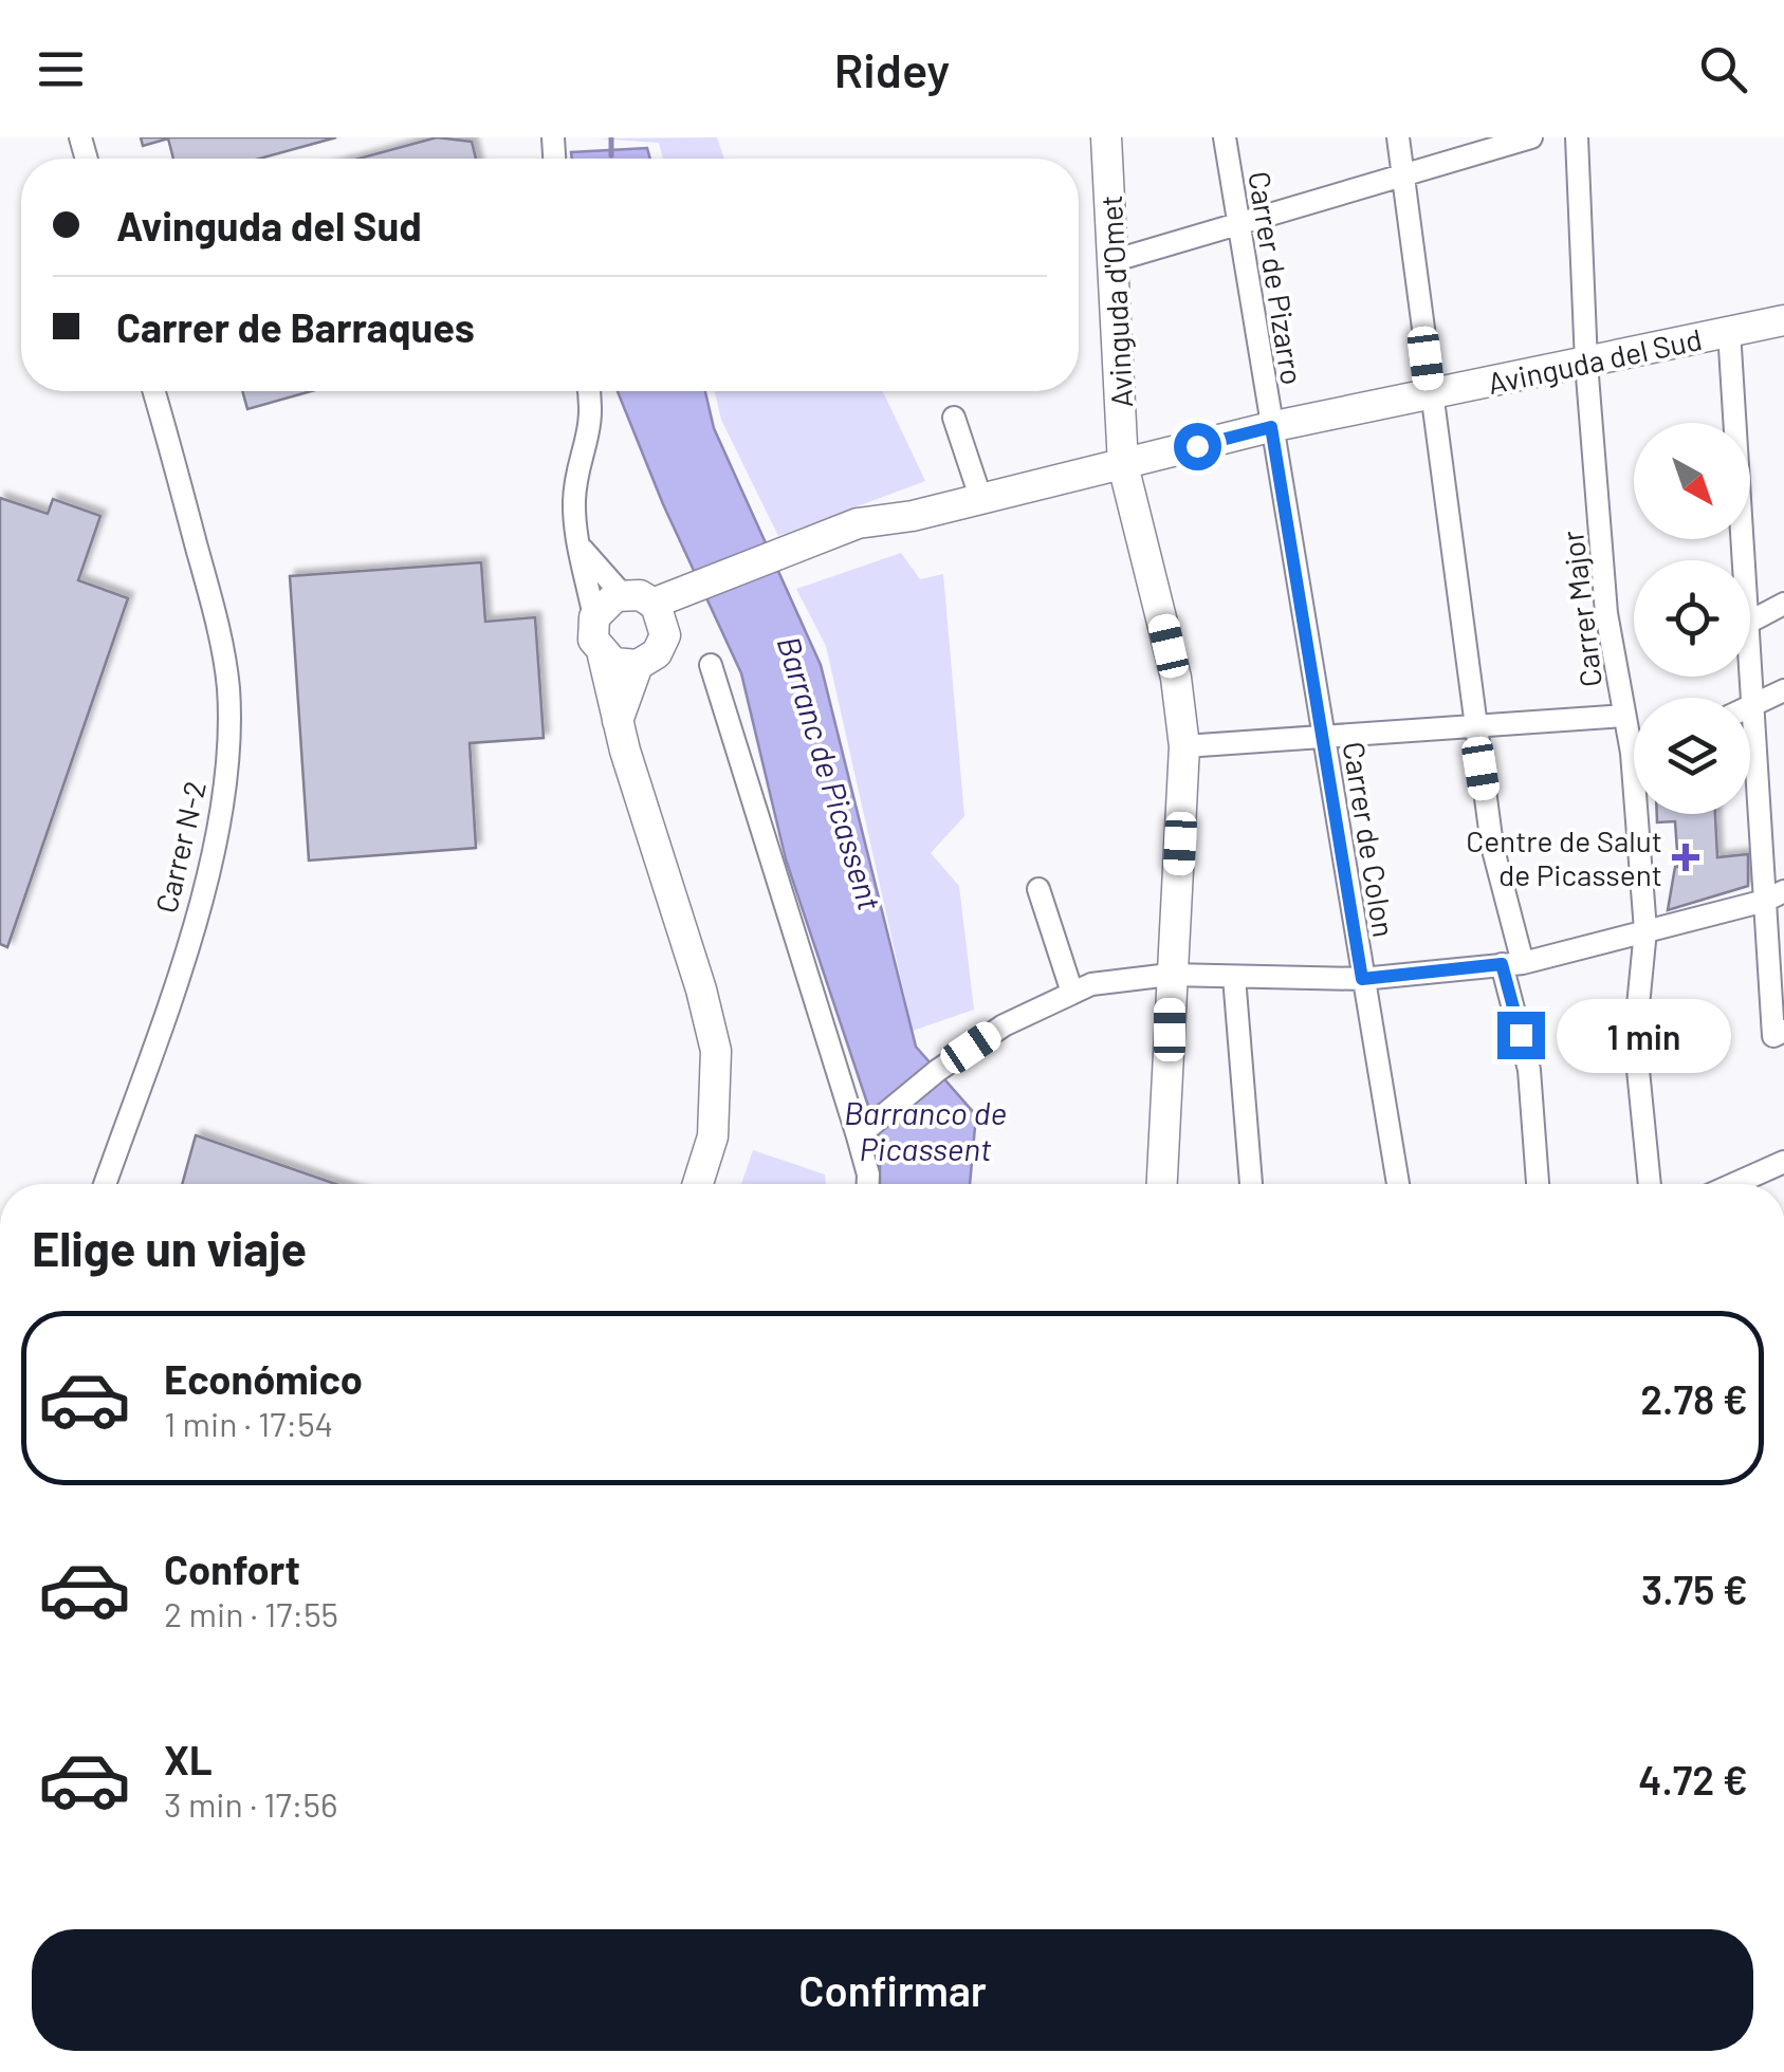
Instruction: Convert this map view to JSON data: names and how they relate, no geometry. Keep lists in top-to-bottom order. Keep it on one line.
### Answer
{"streets":{"street":["Carrer de Pizarro","Avinguda d'Omet","Avinguda del Sud","Carrer Major","Carrer de Colon","Carrer N-2"]},"crossings":[["Carrer de Pizarro","Avinguda del Sud"],["Carrer de Pizarro","Carrer de Colon"],["Avinguda d'Omet","Avinguda del Sud"],["Avinguda del Sud","Carrer Major"],["Avinguda del Sud","Carrer de Colon"]],"water":["Barranc de Picassent","Barranco de Picassent"],"places":{"health":["Centre de Salut de Picassent"]},"north":"bottom right","page":{"header":"Ridey","banner":["Avinguda del Sud","Carrer de Barraques"],"bubble":"1 min","heading":"Elige un viaje","list":[{"name":"Económico","note":"1 min · 17:54","value":"2.78 €"},{"name":"Confort","note":"2 min · 17:55","value":"3.75 €"},{"name":"XL","note":"3 min · 17:56","value":"4.72 €"}],"buttons":"Confirmar"}}
